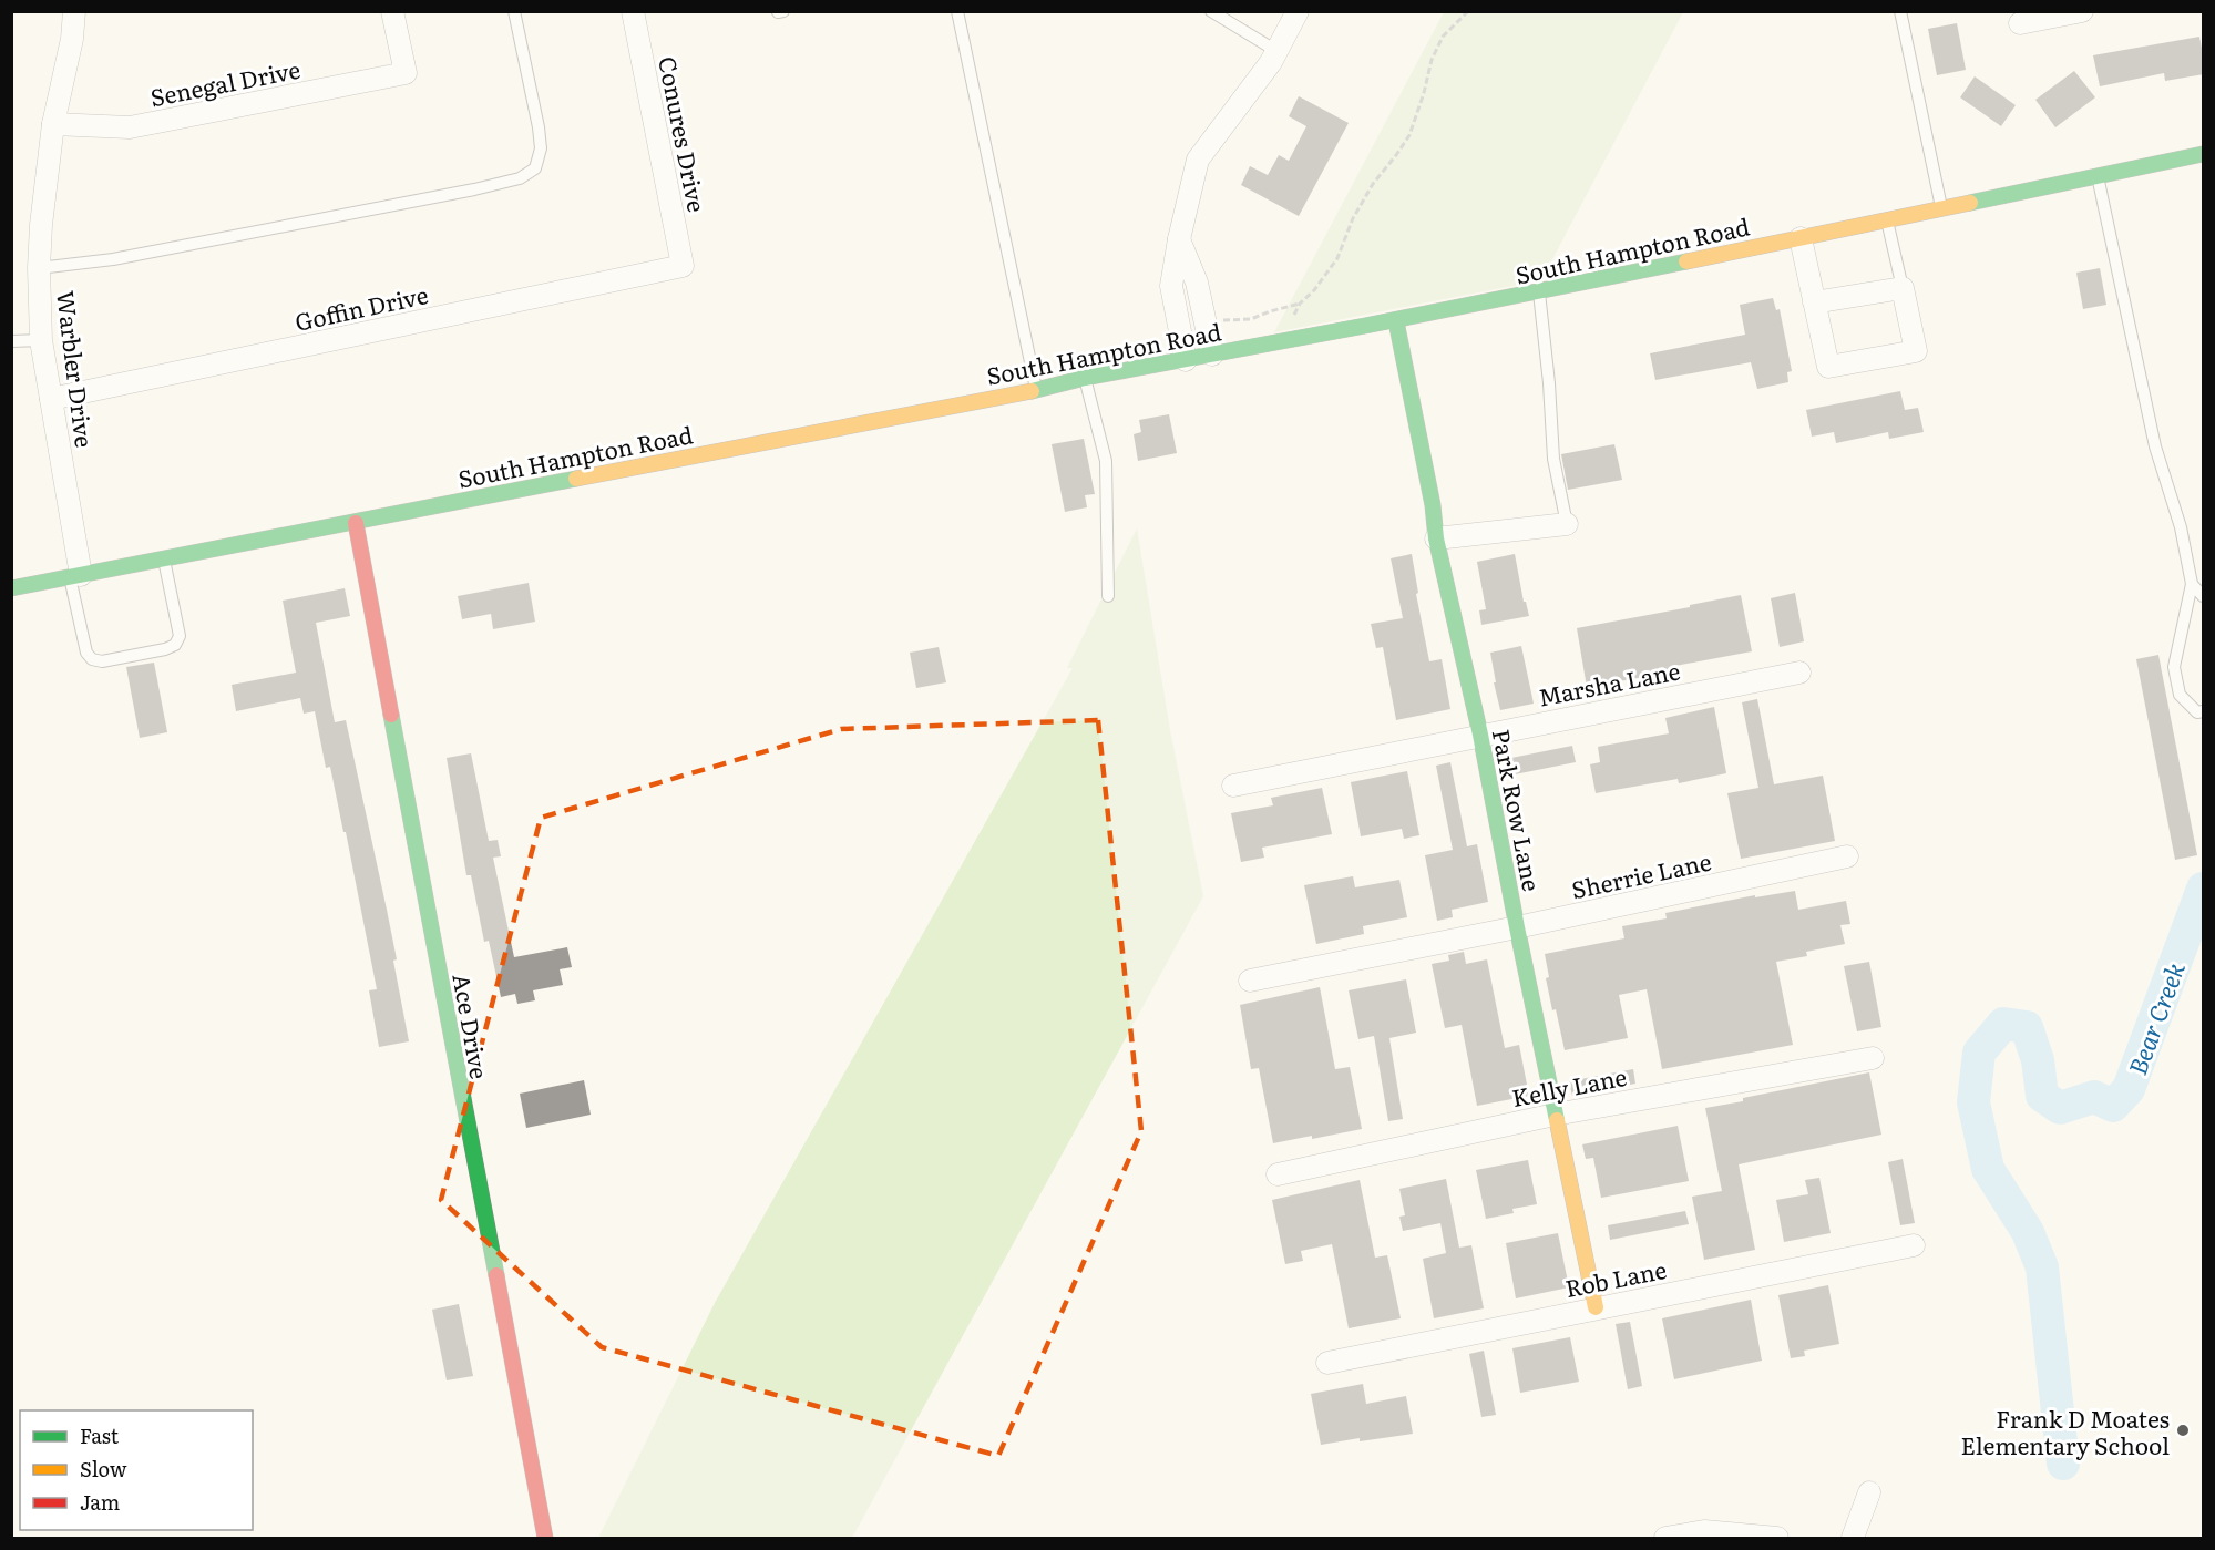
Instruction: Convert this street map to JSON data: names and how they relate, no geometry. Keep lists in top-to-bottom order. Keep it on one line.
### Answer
{"streets":{"main road":["South Hampton Road","Park Row Lane","Ace Drive"],"street":["Senegal Drive","Conures Drive","Goffin Drive","Warbler Drive","Marsha Lane","Sherrie Lane","Kelly Lane","Rob Lane"]},"crossings":[["Senegal Drive","Warbler Drive"],["Conures Drive","Goffin Drive"],["South Hampton Road","Warbler Drive"],["South Hampton Road","Park Row Lane"],["South Hampton Road","Ace Drive"],["Goffin Drive","Warbler Drive"],["Marsha Lane","Park Row Lane"],["Park Row Lane","Sherrie Lane"],["Park Row Lane","Kelly Lane"],["Park Row Lane","Rob Lane"]],"water":["Bear Creek"],"places":["Frank D Moates Elementary School"],"legend":["Fast","Slow","Jam"]}
